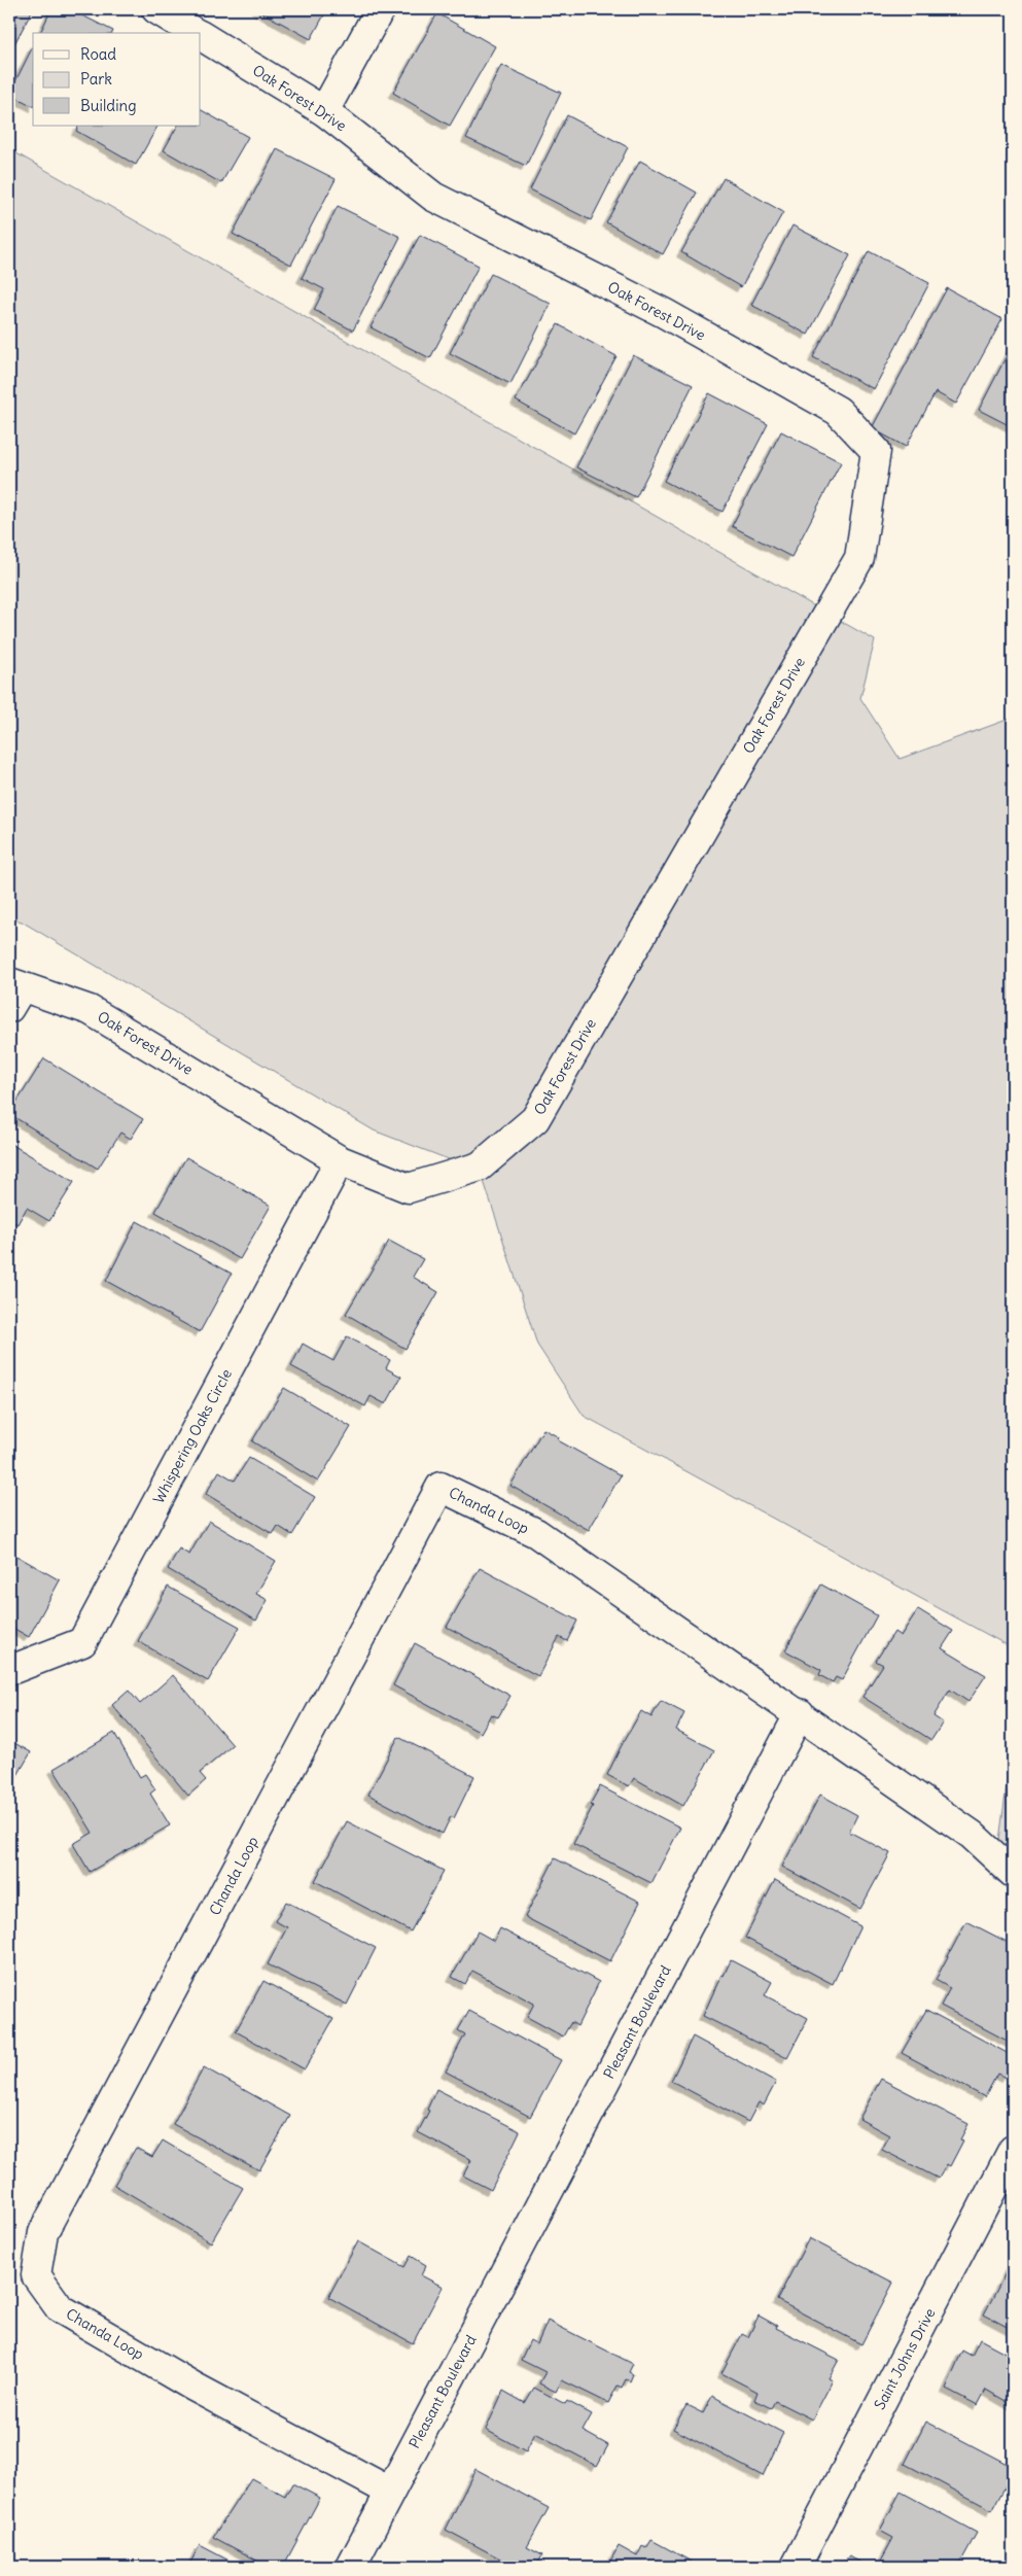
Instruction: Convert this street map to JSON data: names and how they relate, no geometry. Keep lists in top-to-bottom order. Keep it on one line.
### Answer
{"streets":{"street":["Oak Forest Drive","Whispering Oaks Circle","Chanda Loop","Pleasant Boulevard","Saint Johns Drive"]},"crossings":[["Oak Forest Drive","Whispering Oaks Circle"],["Chanda Loop","Pleasant Boulevard"]],"legend":["Road","Park","Building"]}
